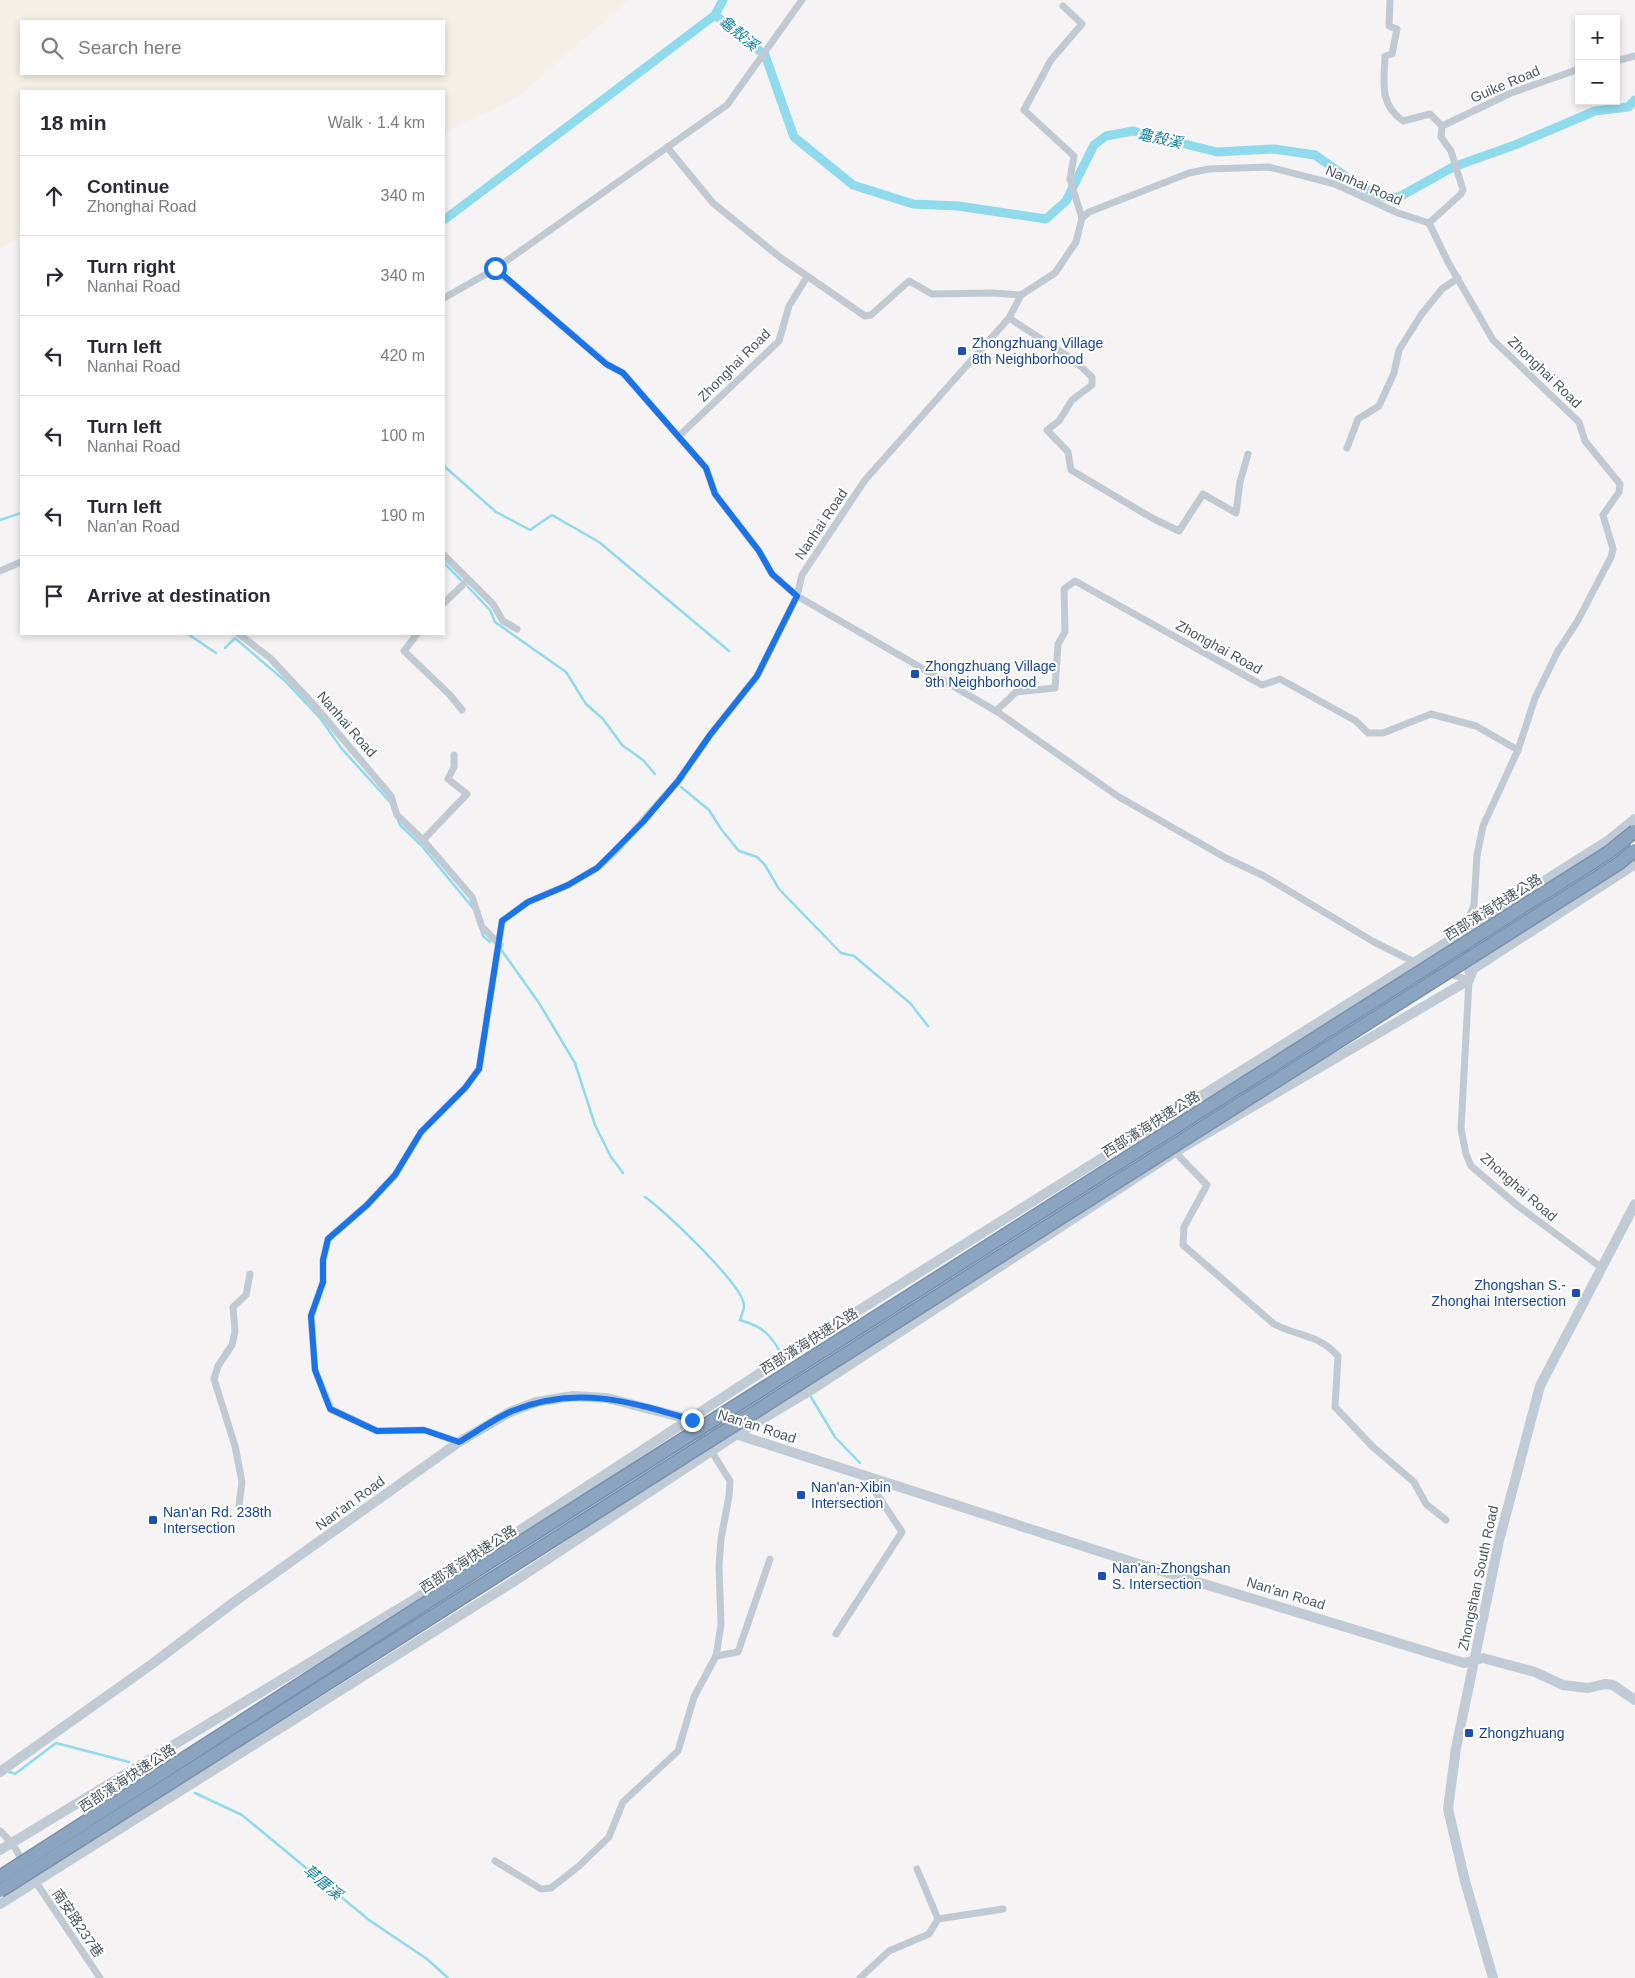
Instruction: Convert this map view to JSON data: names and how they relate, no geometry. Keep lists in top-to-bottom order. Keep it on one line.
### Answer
{"streets":{"highway":["西部濱海快速公路"],"street":["Guike Road","Nanhai Road","Zhonghai Road","Nan'an Road","Zhongshan South Road","南安路237巷"]},"crossings":[["Nanhai Road","Zhonghai Road"],["Nanhai Road","Nan'an Road"],["Zhonghai Road","Zhongshan South Road"],["Nan'an Road","Zhongshan South Road"]],"water":["龜殼溪","草厝溪"],"places":{"transit":["Zhongzhuang Village 8th Neighborhood","Zhongzhuang Village 9th Neighborhood","Zhongshan S.- Zhonghai Intersection","Nan'an-Xibin Intersection","Nan'an Rd. 238th Intersection","Nan'an-Zhongshan S. Intersection","Zhongzhuang"]},"page":{"map_buttons":["+","−"],"search":"Search here","heading":["18 min","Walk · 1.4 km"],"list":[["Continue","Zhonghai Road","340 m"],["Turn right","Nanhai Road","340 m"],["Turn left","Nanhai Road","420 m"],["Turn left","Nanhai Road","100 m"],["Turn left","Nan'an Road","190 m"],"Arrive at destination"]}}
